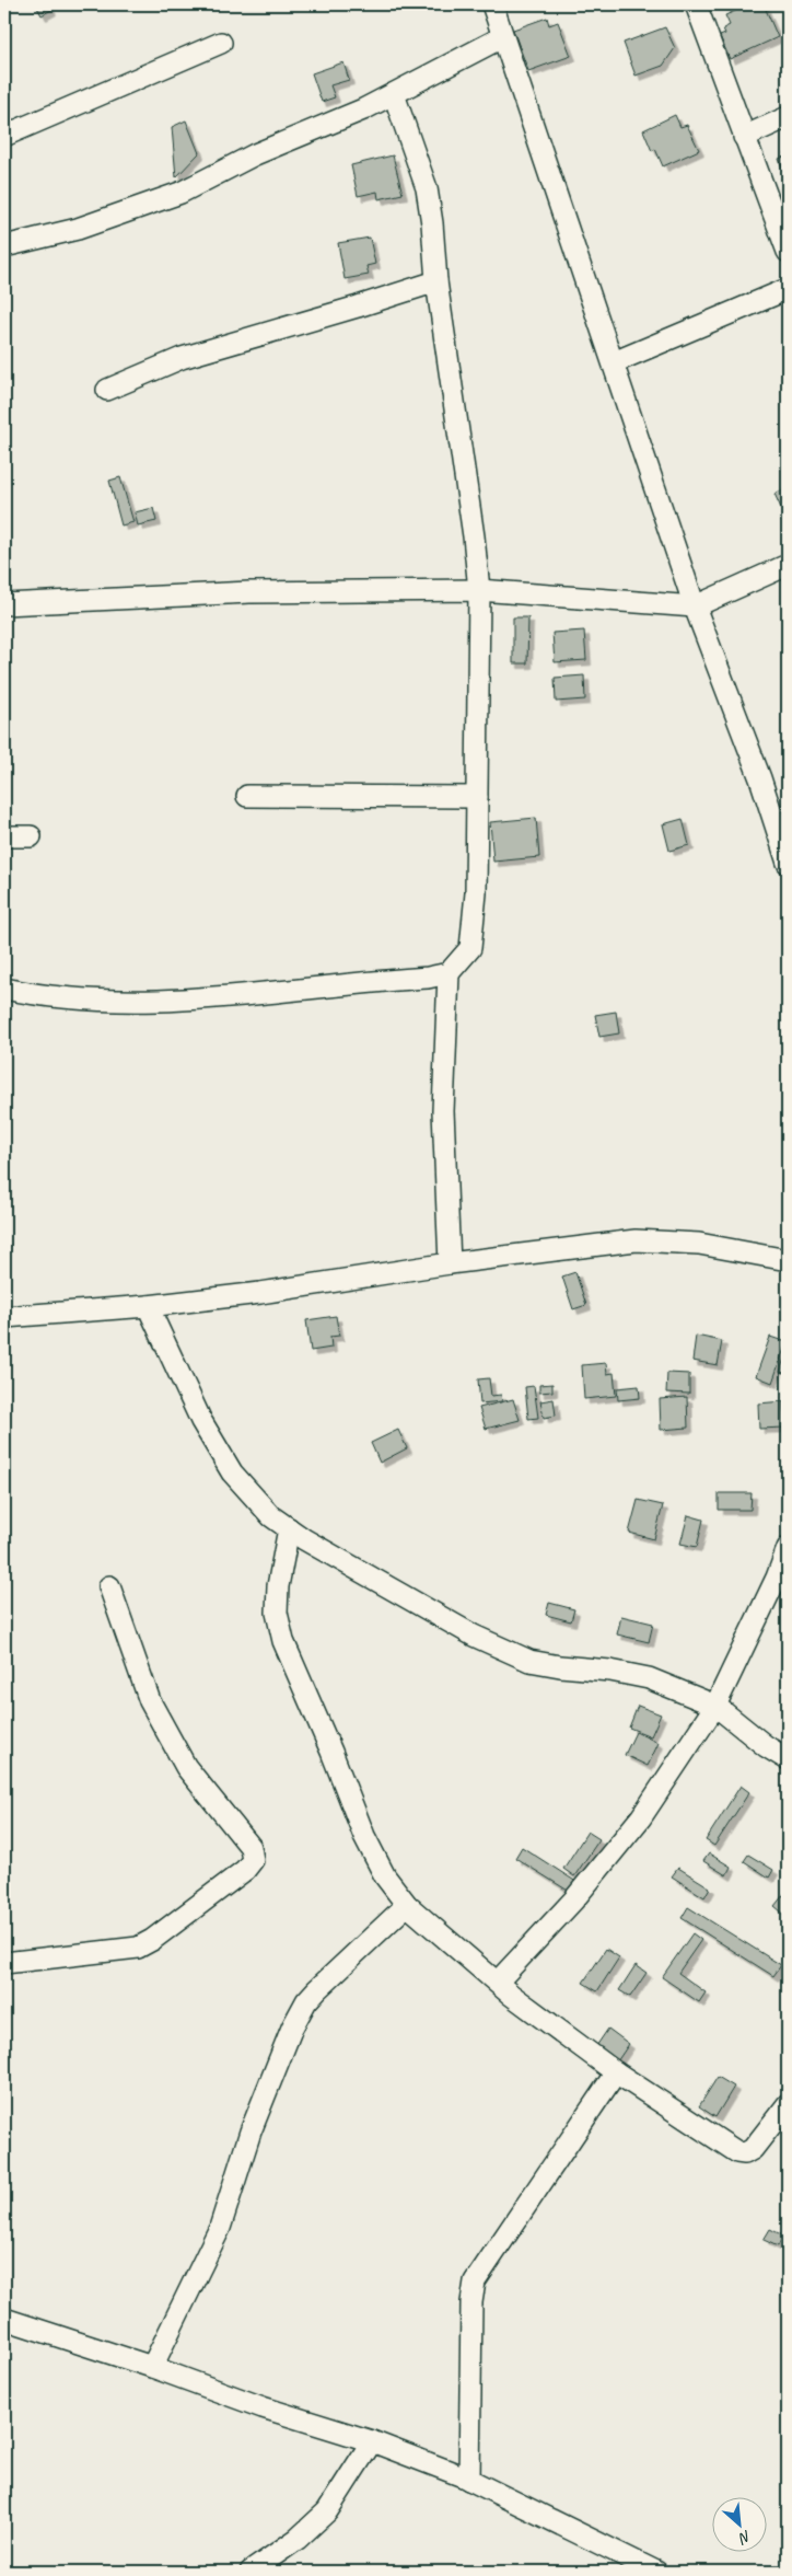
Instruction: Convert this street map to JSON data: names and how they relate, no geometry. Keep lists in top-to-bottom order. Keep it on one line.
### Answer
{"north":"bottom right"}
